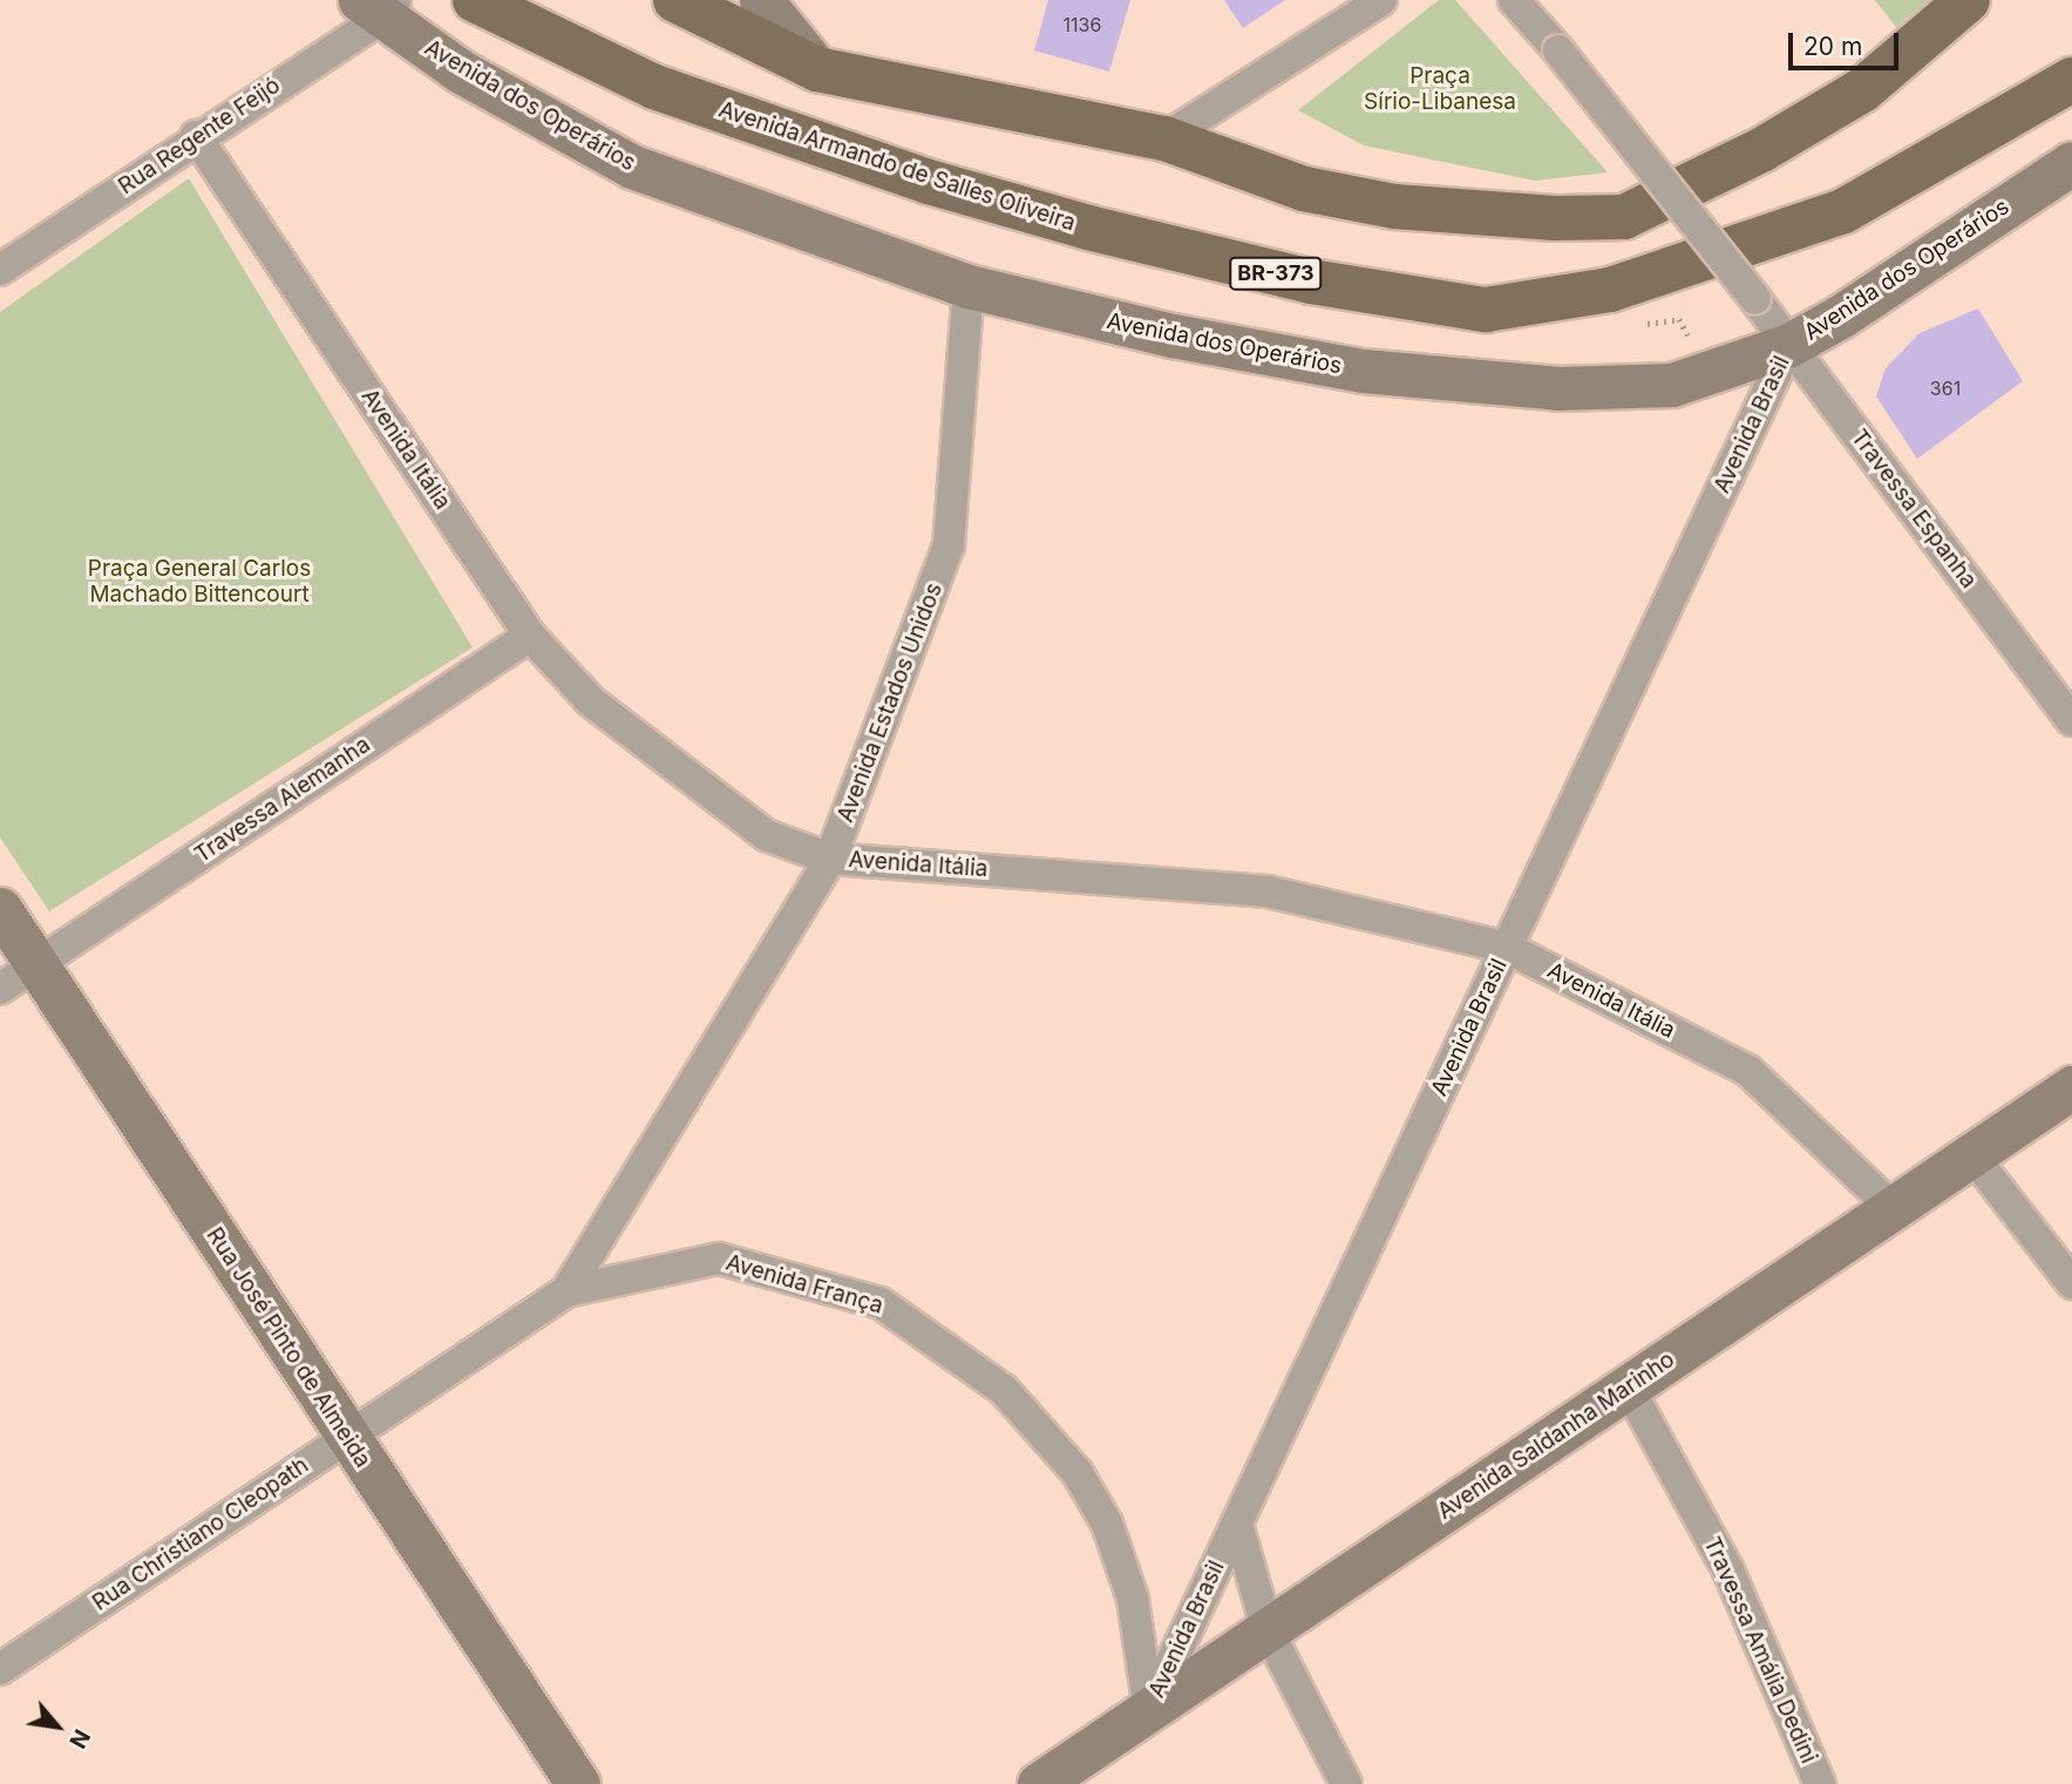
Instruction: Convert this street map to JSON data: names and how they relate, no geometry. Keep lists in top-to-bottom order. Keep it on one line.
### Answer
{"streets":{"main road":["Avenida Armando de Salles Oliveira","BR-373"],"street":["Avenida dos Operários","Rua Regente Feijó","Avenida Brasil","Avenida Itália","Travessa Espanha","Avenida Estados Unidos","Travessa Alemanha","Avenida França","Rua José Pinto de Almeida","Avenida Saldanha Marinho","Rua Christiano Cleopath","Travessa Amália Dedini"]},"crossings":[["Avenida dos Operários","Rua Regente Feijó"],["Avenida dos Operários","Avenida Brasil"],["Avenida dos Operários","Travessa Espanha"],["Avenida dos Operários","Avenida Estados Unidos"],["Rua Regente Feijó","Avenida Itália"],["Avenida Brasil","Avenida Itália"],["Avenida Brasil","Travessa Espanha"],["Avenida Brasil","Avenida França"],["Avenida Brasil","Avenida Saldanha Marinho"],["Avenida Itália","Avenida Estados Unidos"],["Avenida Itália","Travessa Alemanha"],["Avenida Itália","Avenida Saldanha Marinho"],["Avenida Estados Unidos","Avenida França"],["Avenida Estados Unidos","Rua Christiano Cleopath"],["Travessa Alemanha","Rua José Pinto de Almeida"],["Avenida França","Avenida Saldanha Marinho"],["Avenida França","Rua Christiano Cleopath"],["Rua José Pinto de Almeida","Rua Christiano Cleopath"],["Avenida Saldanha Marinho","Travessa Amália Dedini"]],"parks":["Praça Sírio-Libanesa","Praça General Carlos Machado Bittencourt"],"house_numbers":["1136","361"],"scale_bar":"20 m","north":"bottom right"}
